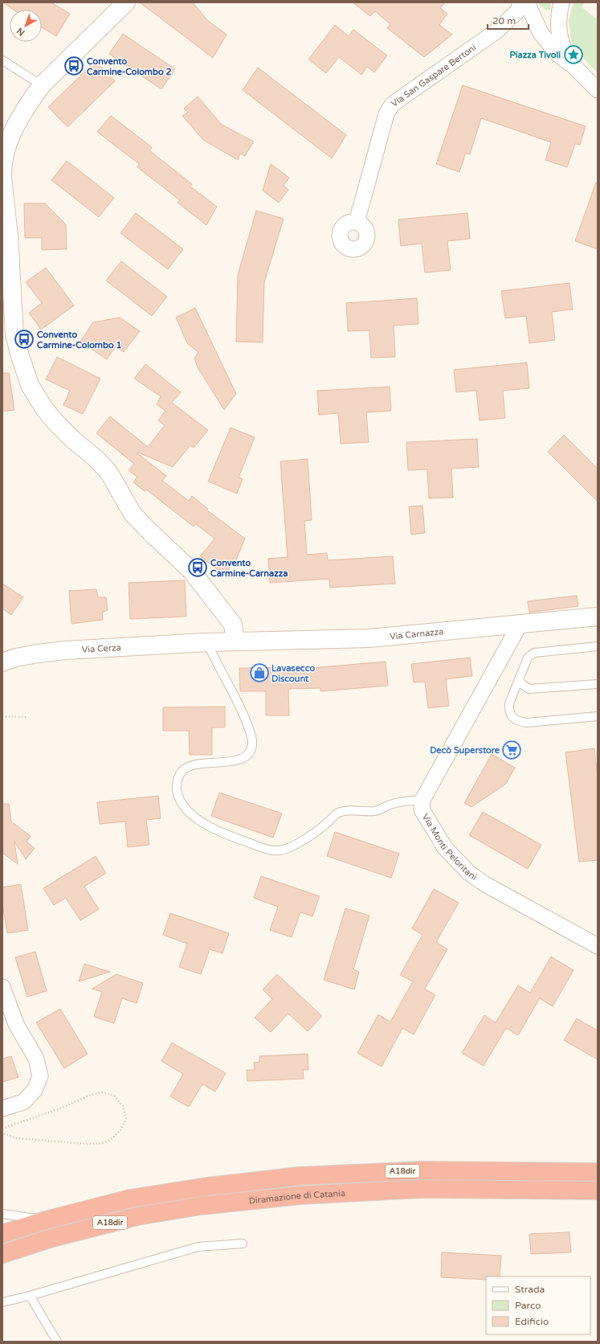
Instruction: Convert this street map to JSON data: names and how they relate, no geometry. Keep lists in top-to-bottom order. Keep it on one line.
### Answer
{"streets":{"highway":["A18dir","Diramazione di Catania"],"main road":["Via Carnazza","Via Cerza"],"street":["Via San Gaspare Bertoni","Via Monti Peloritani"]},"crossings":[["Via Carnazza","Via Cerza"],["Via Carnazza","Via Monti Peloritani"]],"places":{"place":["Piazza Tivoli"],"bus stop":["Convento Carmine-Colombo 2","Convento Carmine-Colombo 1","Convento Carmine-Carnazza"],"shop":["Lavasecco Discount"],"supermarket":["Decò Superstore"]},"legend":["Strada","Parco","Edificio"],"scale_bar":"20 m","north":"bottom left"}
